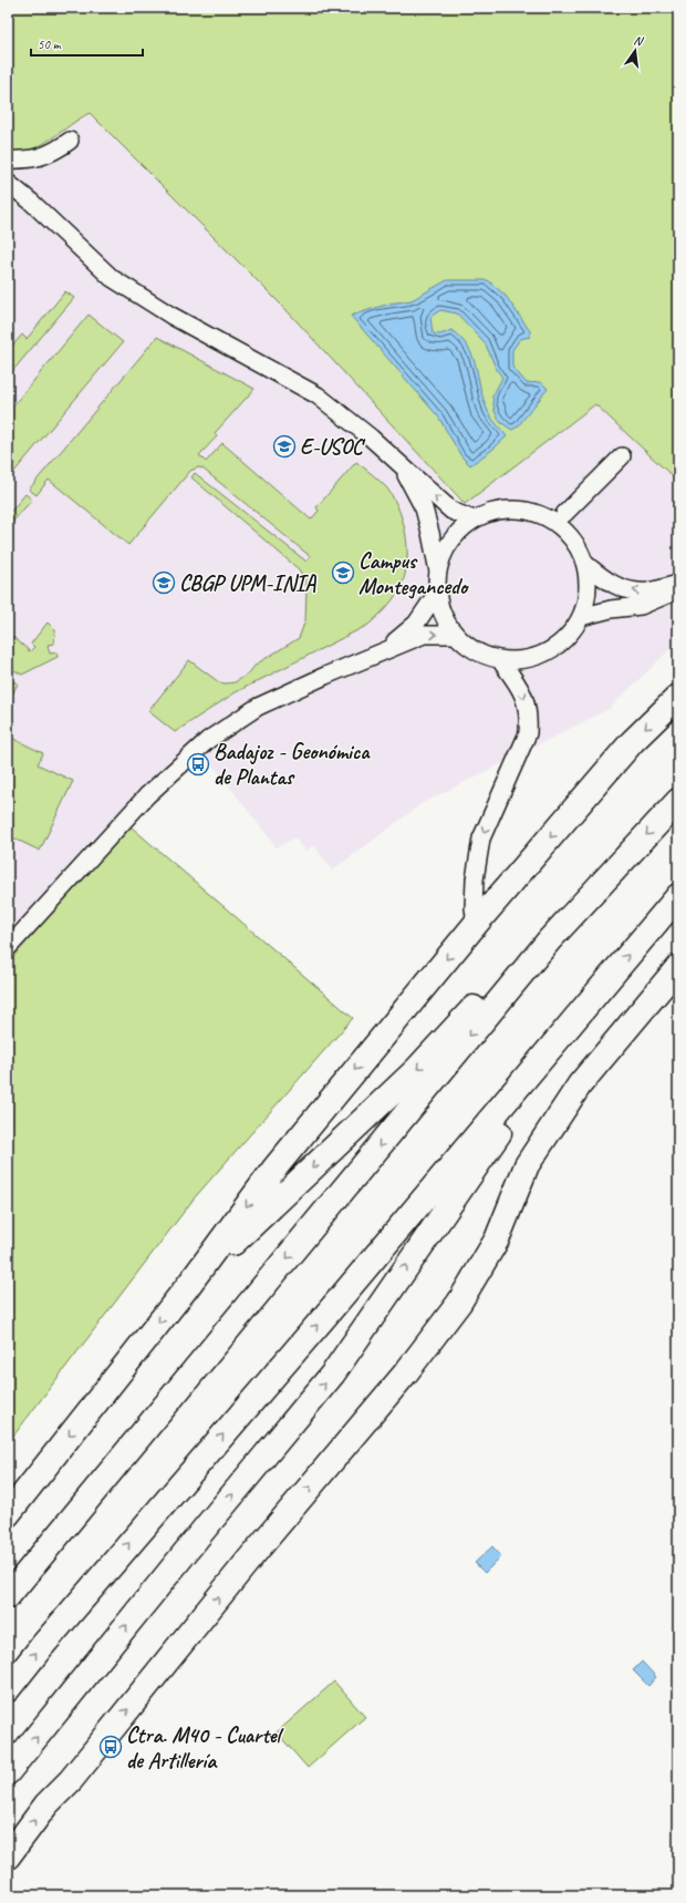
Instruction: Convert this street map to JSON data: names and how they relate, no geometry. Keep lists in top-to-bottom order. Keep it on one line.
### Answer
{"places":{"school or university":["E-USOC","Campus Montegancedo","CBGP UPM-INIA"],"bus stop":["Badajoz - Geonómica de Plantas","Ctra. M40 - Cuartel de Artillería"]},"scale_bar":"50 m","north":"top"}
